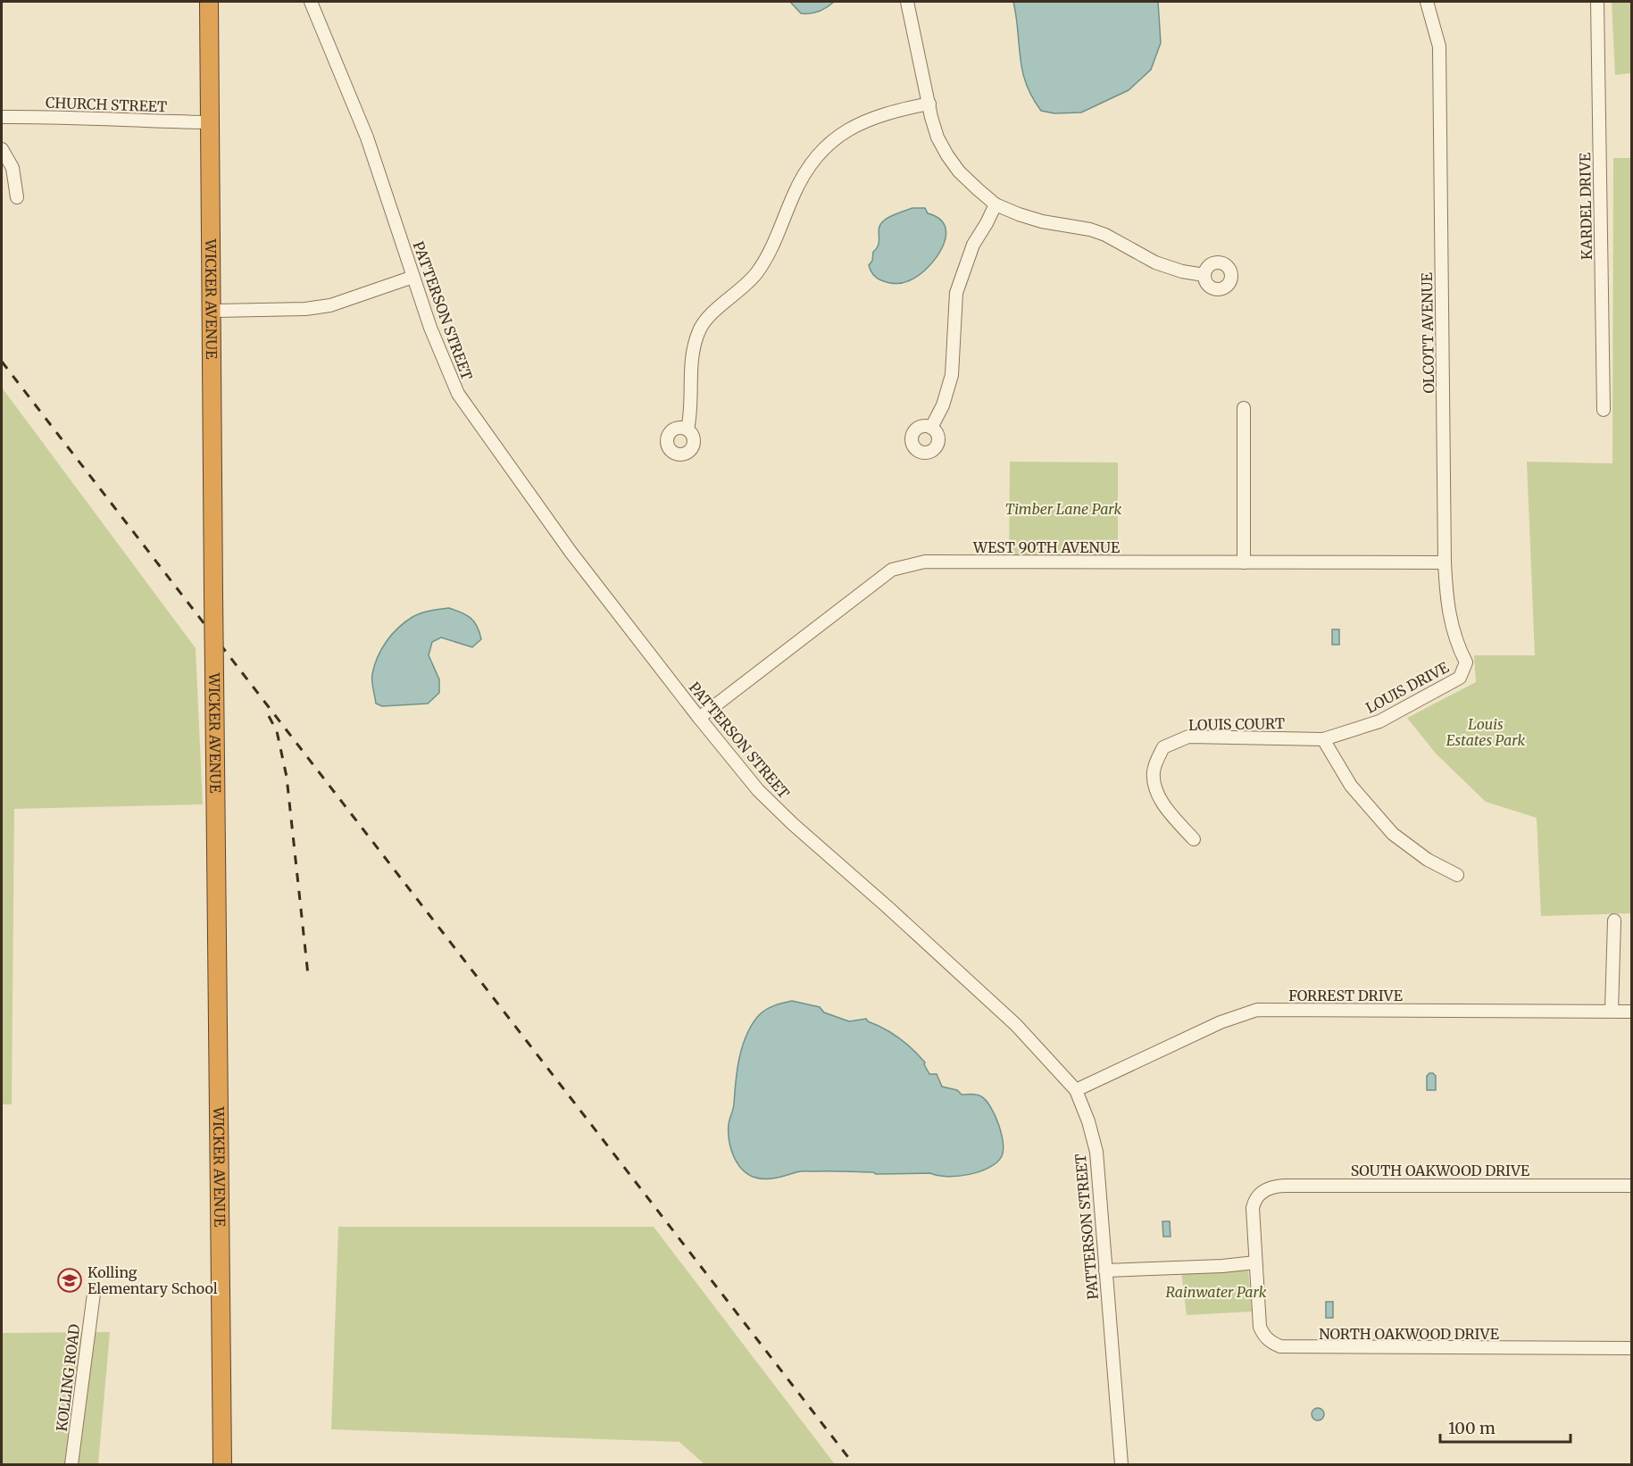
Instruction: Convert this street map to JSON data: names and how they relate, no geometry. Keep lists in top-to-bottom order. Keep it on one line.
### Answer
{"streets":{"highway":["WICKER AVENUE"],"street":["CHURCH STREET","KARDEL DRIVE","PATTERSON STREET","OLCOTT AVENUE","WEST 90TH AVENUE","LOUIS DRIVE","LOUIS COURT","FORREST DRIVE","SOUTH OAKWOOD DRIVE","NORTH OAKWOOD DRIVE","KOLLING ROAD"]},"crossings":[["CHURCH STREET","WICKER AVENUE"],["PATTERSON STREET","WEST 90TH AVENUE"],["PATTERSON STREET","FORREST DRIVE"],["OLCOTT AVENUE","WEST 90TH AVENUE"],["OLCOTT AVENUE","LOUIS DRIVE"],["LOUIS DRIVE","LOUIS COURT"],["SOUTH OAKWOOD DRIVE","NORTH OAKWOOD DRIVE"]],"parks":["Timber Lane Park","Louis Estates Park","Rainwater Park"],"places":{"school or university":["Kolling Elementary School"]},"scale_bar":"100 m"}
